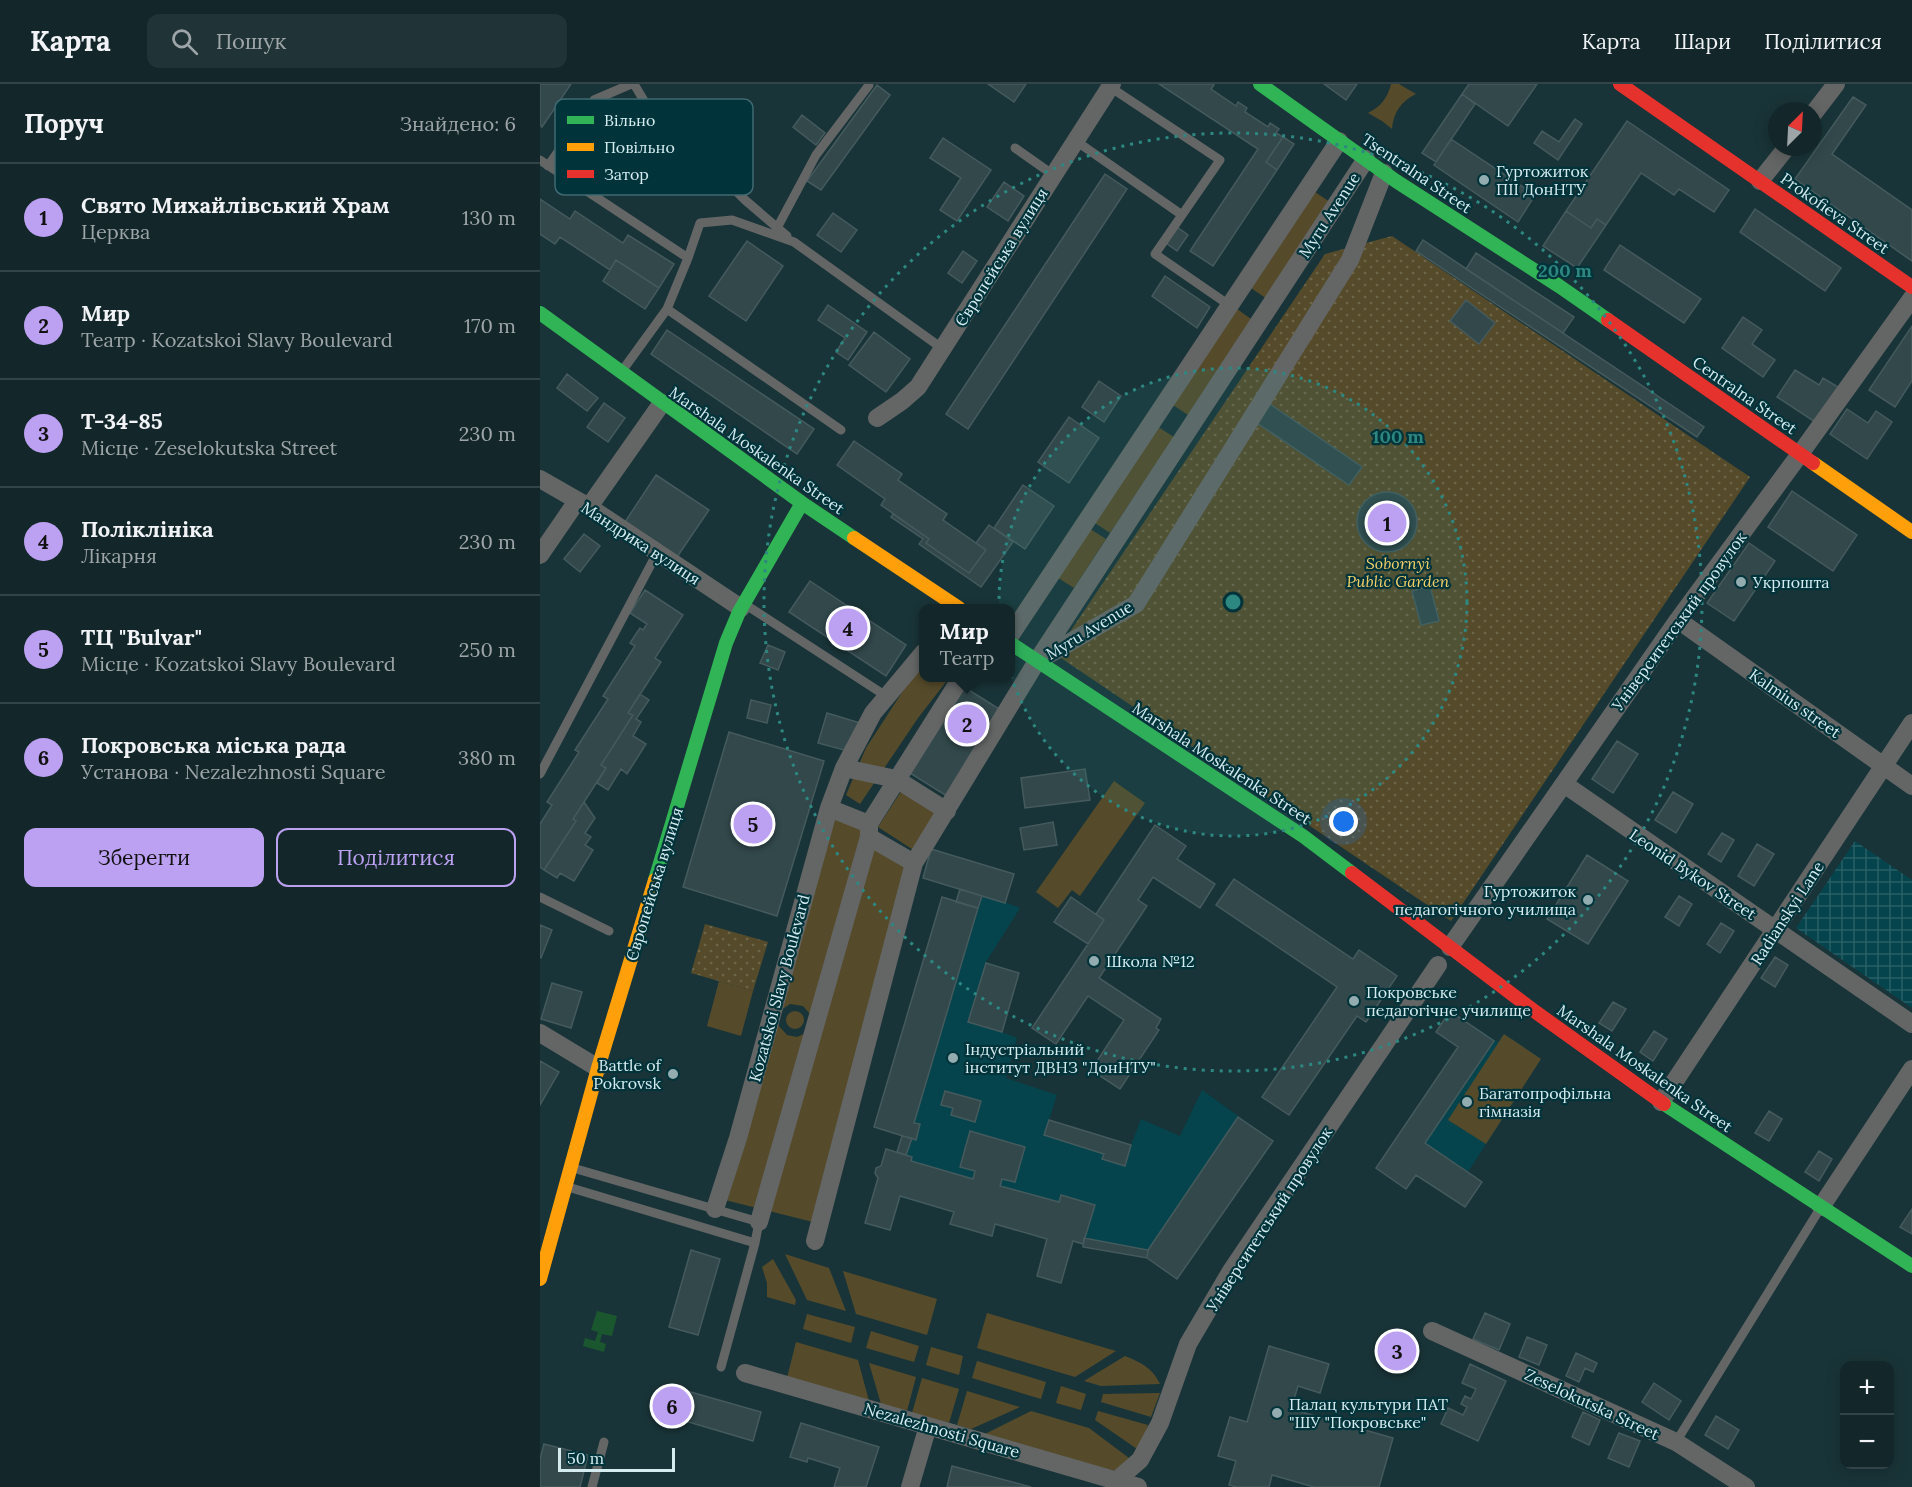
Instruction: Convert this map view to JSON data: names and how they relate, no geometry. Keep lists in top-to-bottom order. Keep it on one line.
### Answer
{"streets":{"street":["Tsentralna Street","Prokofieva Street","Myru Avenue","Європейська вулиця","Centralna Street","Marshala Moskalenka Street","Мандрика вулиця","Університетський провулок","Kalmius street","Leonid Bykov Street","Radianskyi Lane","Kozatskoi Slavy Boulevard","Zeselokutska Street","Nezalezhnosti Square"]},"crossings":[["Tsentralna Street","Myru Avenue"],["Tsentralna Street","Centralna Street"],["Myru Avenue","Centralna Street"],["Myru Avenue","Marshala Moskalenka Street"],["Європейська вулиця","Marshala Moskalenka Street"],["Європейська вулиця","Мандрика вулиця"],["Centralna Street","Університетський провулок"],["Marshala Moskalenka Street","Університетський провулок"],["Marshala Moskalenka Street","Radianskyi Lane"],["Університетський провулок","Kalmius street"],["Університетський провулок","Leonid Bykov Street"],["Університетський провулок","Nezalezhnosti Square"],["Kalmius street","Radianskyi Lane"],["Leonid Bykov Street","Radianskyi Lane"]],"parks":["Sobornyi Public Garden"],"places":["Гуртожиток ПІІ ДонНТУ","Укрпошта","Гуртожиток педагогічного училища","Школа №12","Покровське педагогічне училище","Індустріальний інститут ДВНЗ \"ДонНТУ\"","Battle of Pokrovsk","Багатопрофільна гімназія","Палац культури ПАТ \"ШУ \"Покровське\""],"legend":["Вільно","Повільно","Затор"],"scale_bar":"50 m","north":"top right","page":{"header":"Карта","search":"Пошук","nav":["Карта","Шари","Поділитися"],"heading":["Поруч","Знайдено: 6"],"list":[{"mark":"1","name":"Свято Михайлівський Храм","note":"Церква","value":"130 m"},{"mark":"2","name":"Мир","note":"Театр · Kozatskoi Slavy Boulevard","value":"170 m"},{"mark":"3","name":"Т-34-85","note":"Місце · Zeselokutska Street","value":"230 m"},{"mark":"4","name":"Поліклініка","note":"Лікарня","value":"230 m"},{"mark":"5","name":"ТЦ \"Bulvar\"","note":"Місце · Kozatskoi Slavy Boulevard","value":"250 m"},{"mark":"6","name":"Покровська міська рада","note":"Установа · Nezalezhnosti Square","value":"380 m"}],"pins":["1","4","2","5","3","6"],"popup":["Мир","Театр"],"buttons":["Зберегти","Поділитися"],"map_buttons":["+","−"],"scale":"50 m"},"rings":["200 m","100 m"]}
